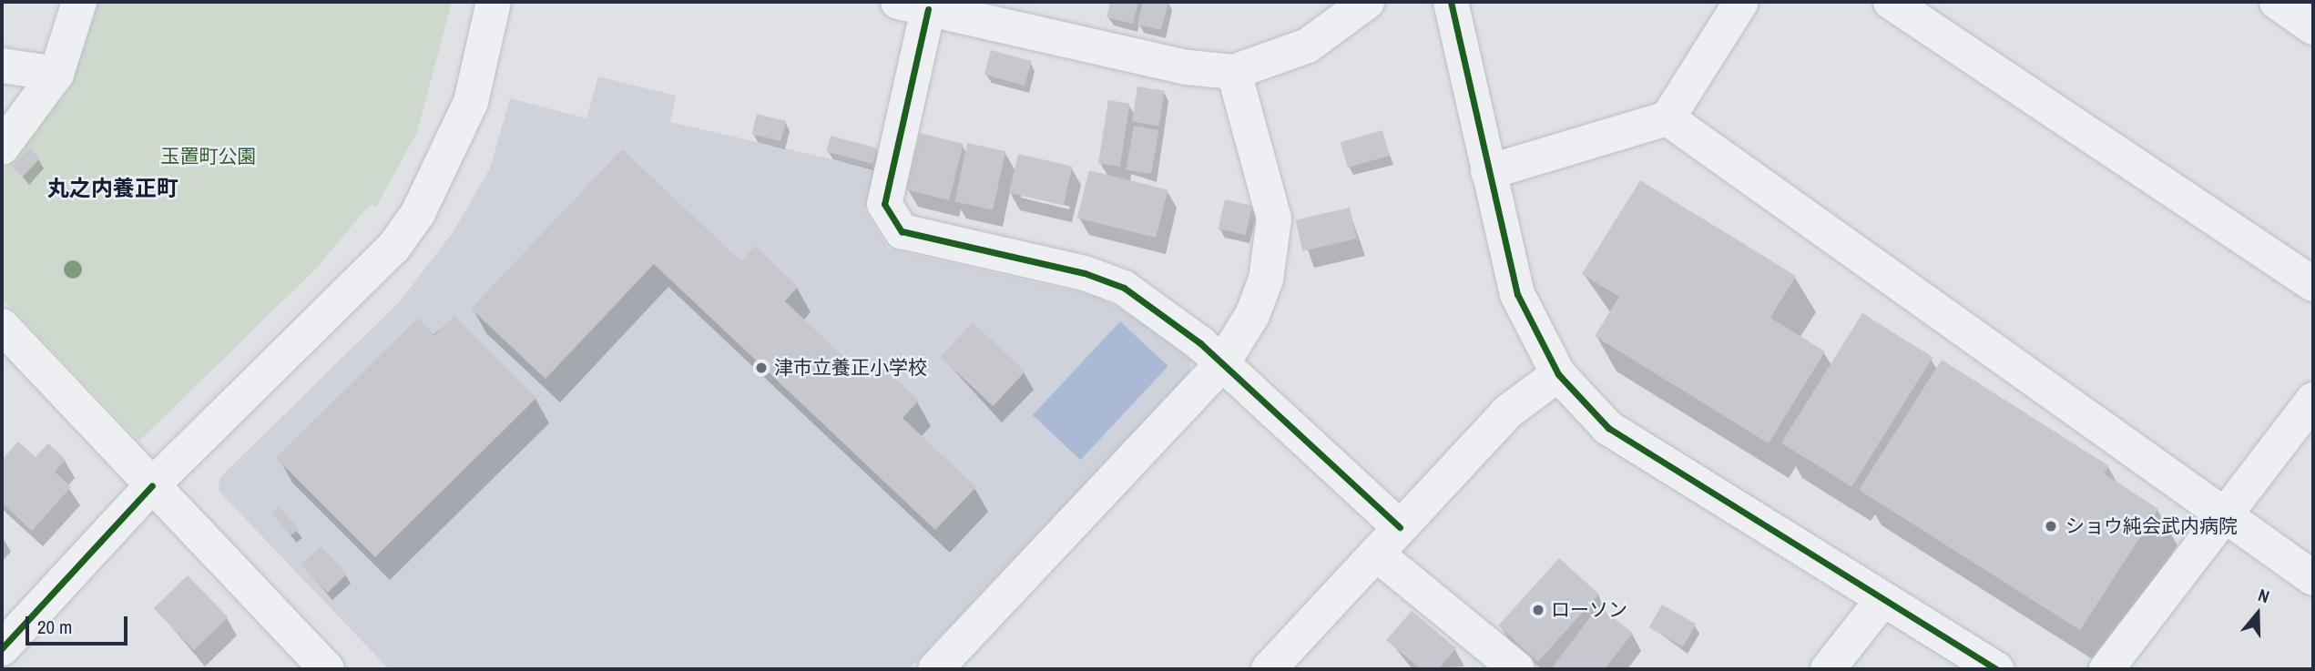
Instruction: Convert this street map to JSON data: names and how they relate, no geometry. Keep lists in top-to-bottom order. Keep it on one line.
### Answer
{"districts":["丸之内養正町"],"parks":["玉置町公園"],"places":["津市立養正小学校","ショウ純会武内病院","ローソン"],"scale_bar":"20 m","north":"top"}
